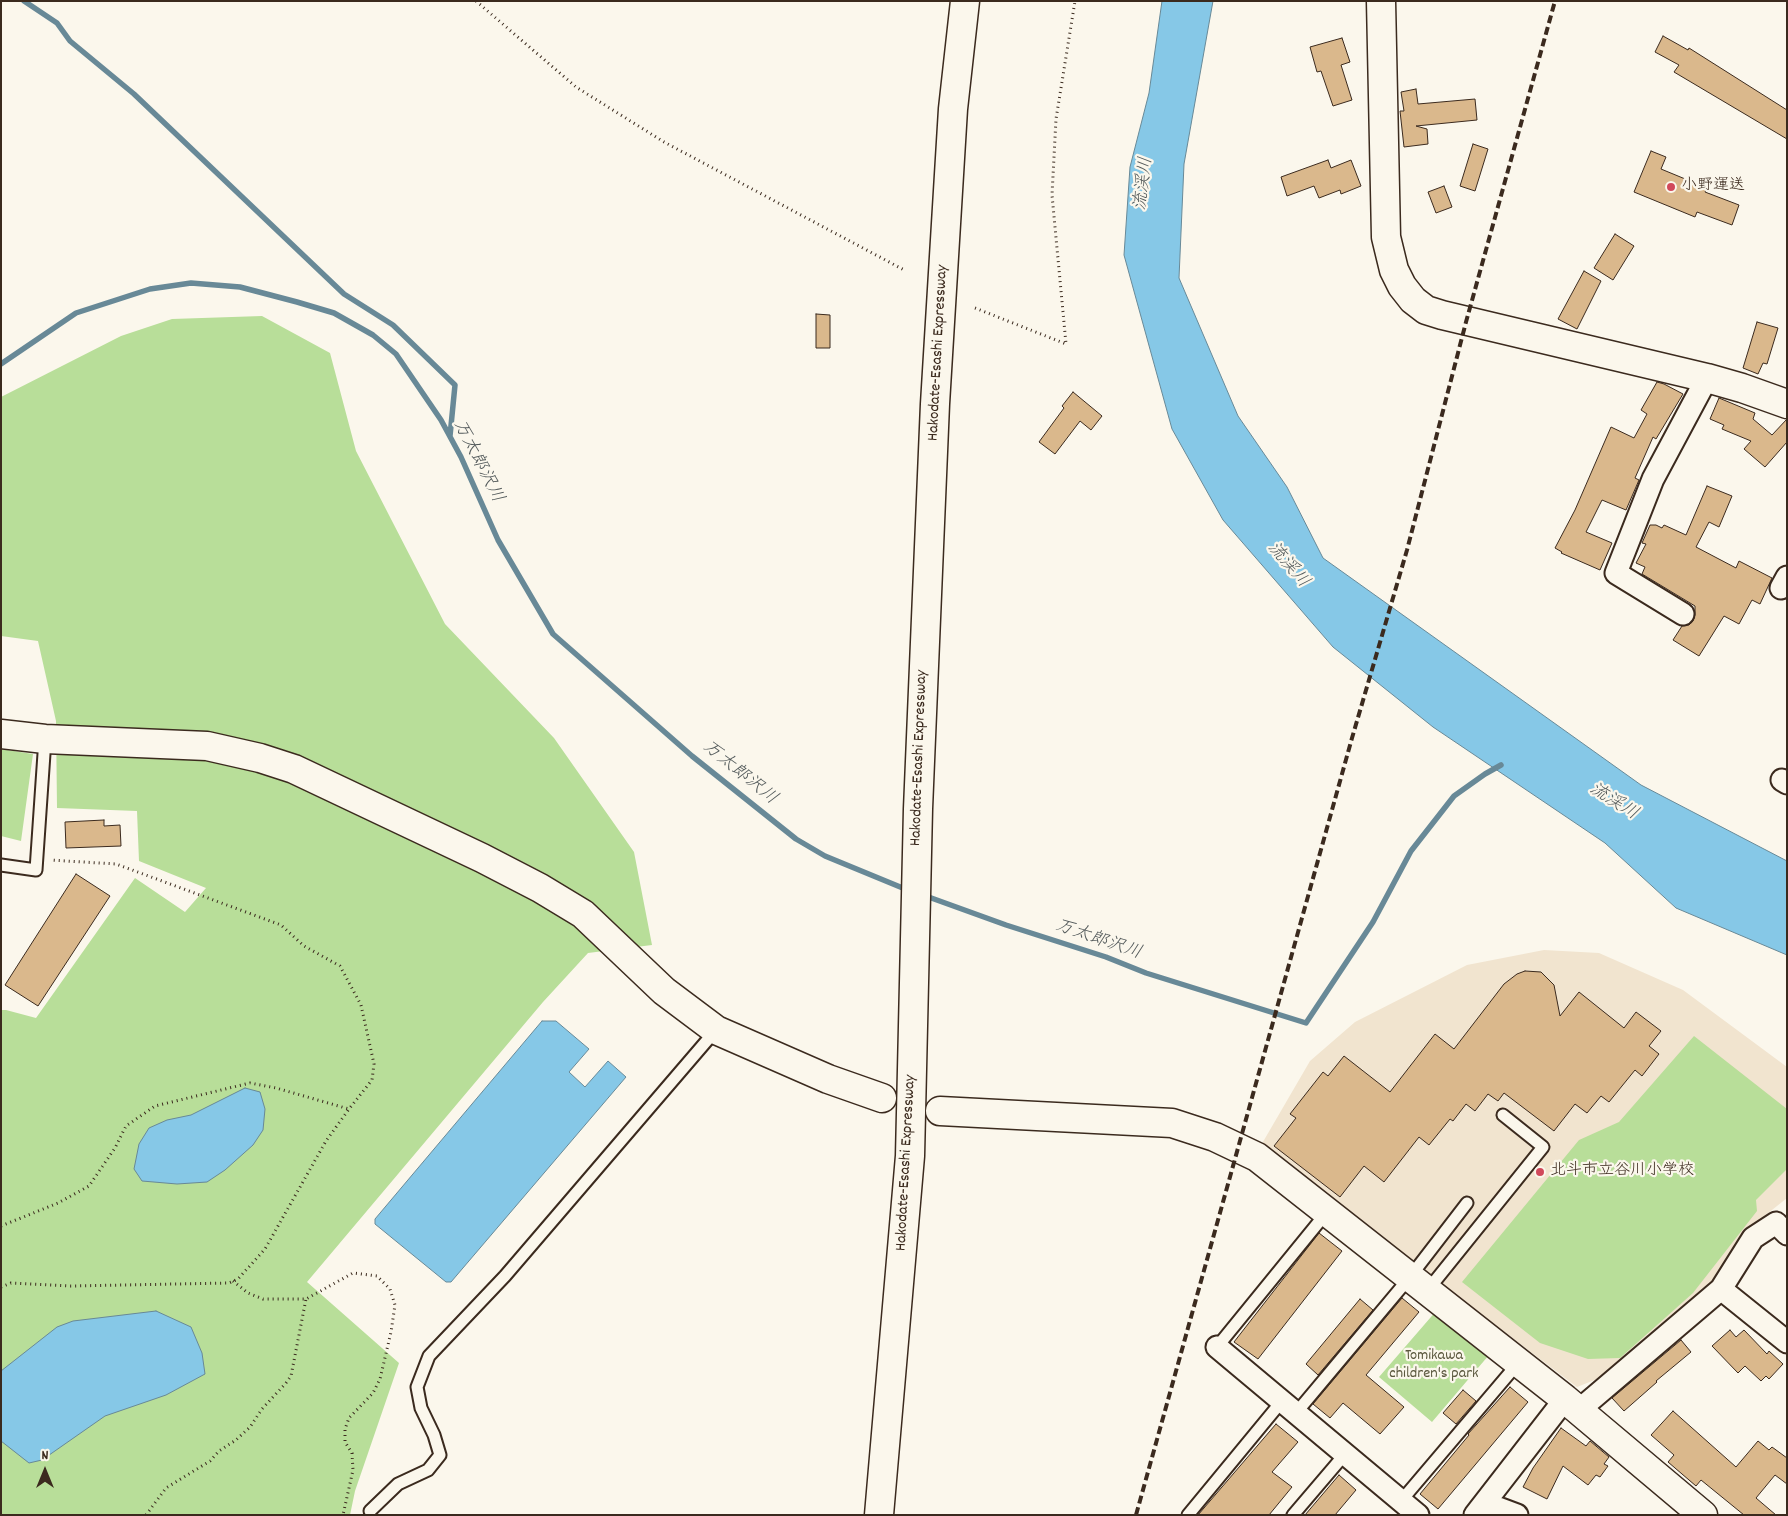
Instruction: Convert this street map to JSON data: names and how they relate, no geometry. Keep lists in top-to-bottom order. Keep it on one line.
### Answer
{"streets":{"main road":["Hakodate-Esashi Expressway"]},"water":["流渓川","万太郎沢川"],"parks":["Tomikawa children's park"],"places":["小野運送","北斗市立谷川小学校"],"north":"top"}
